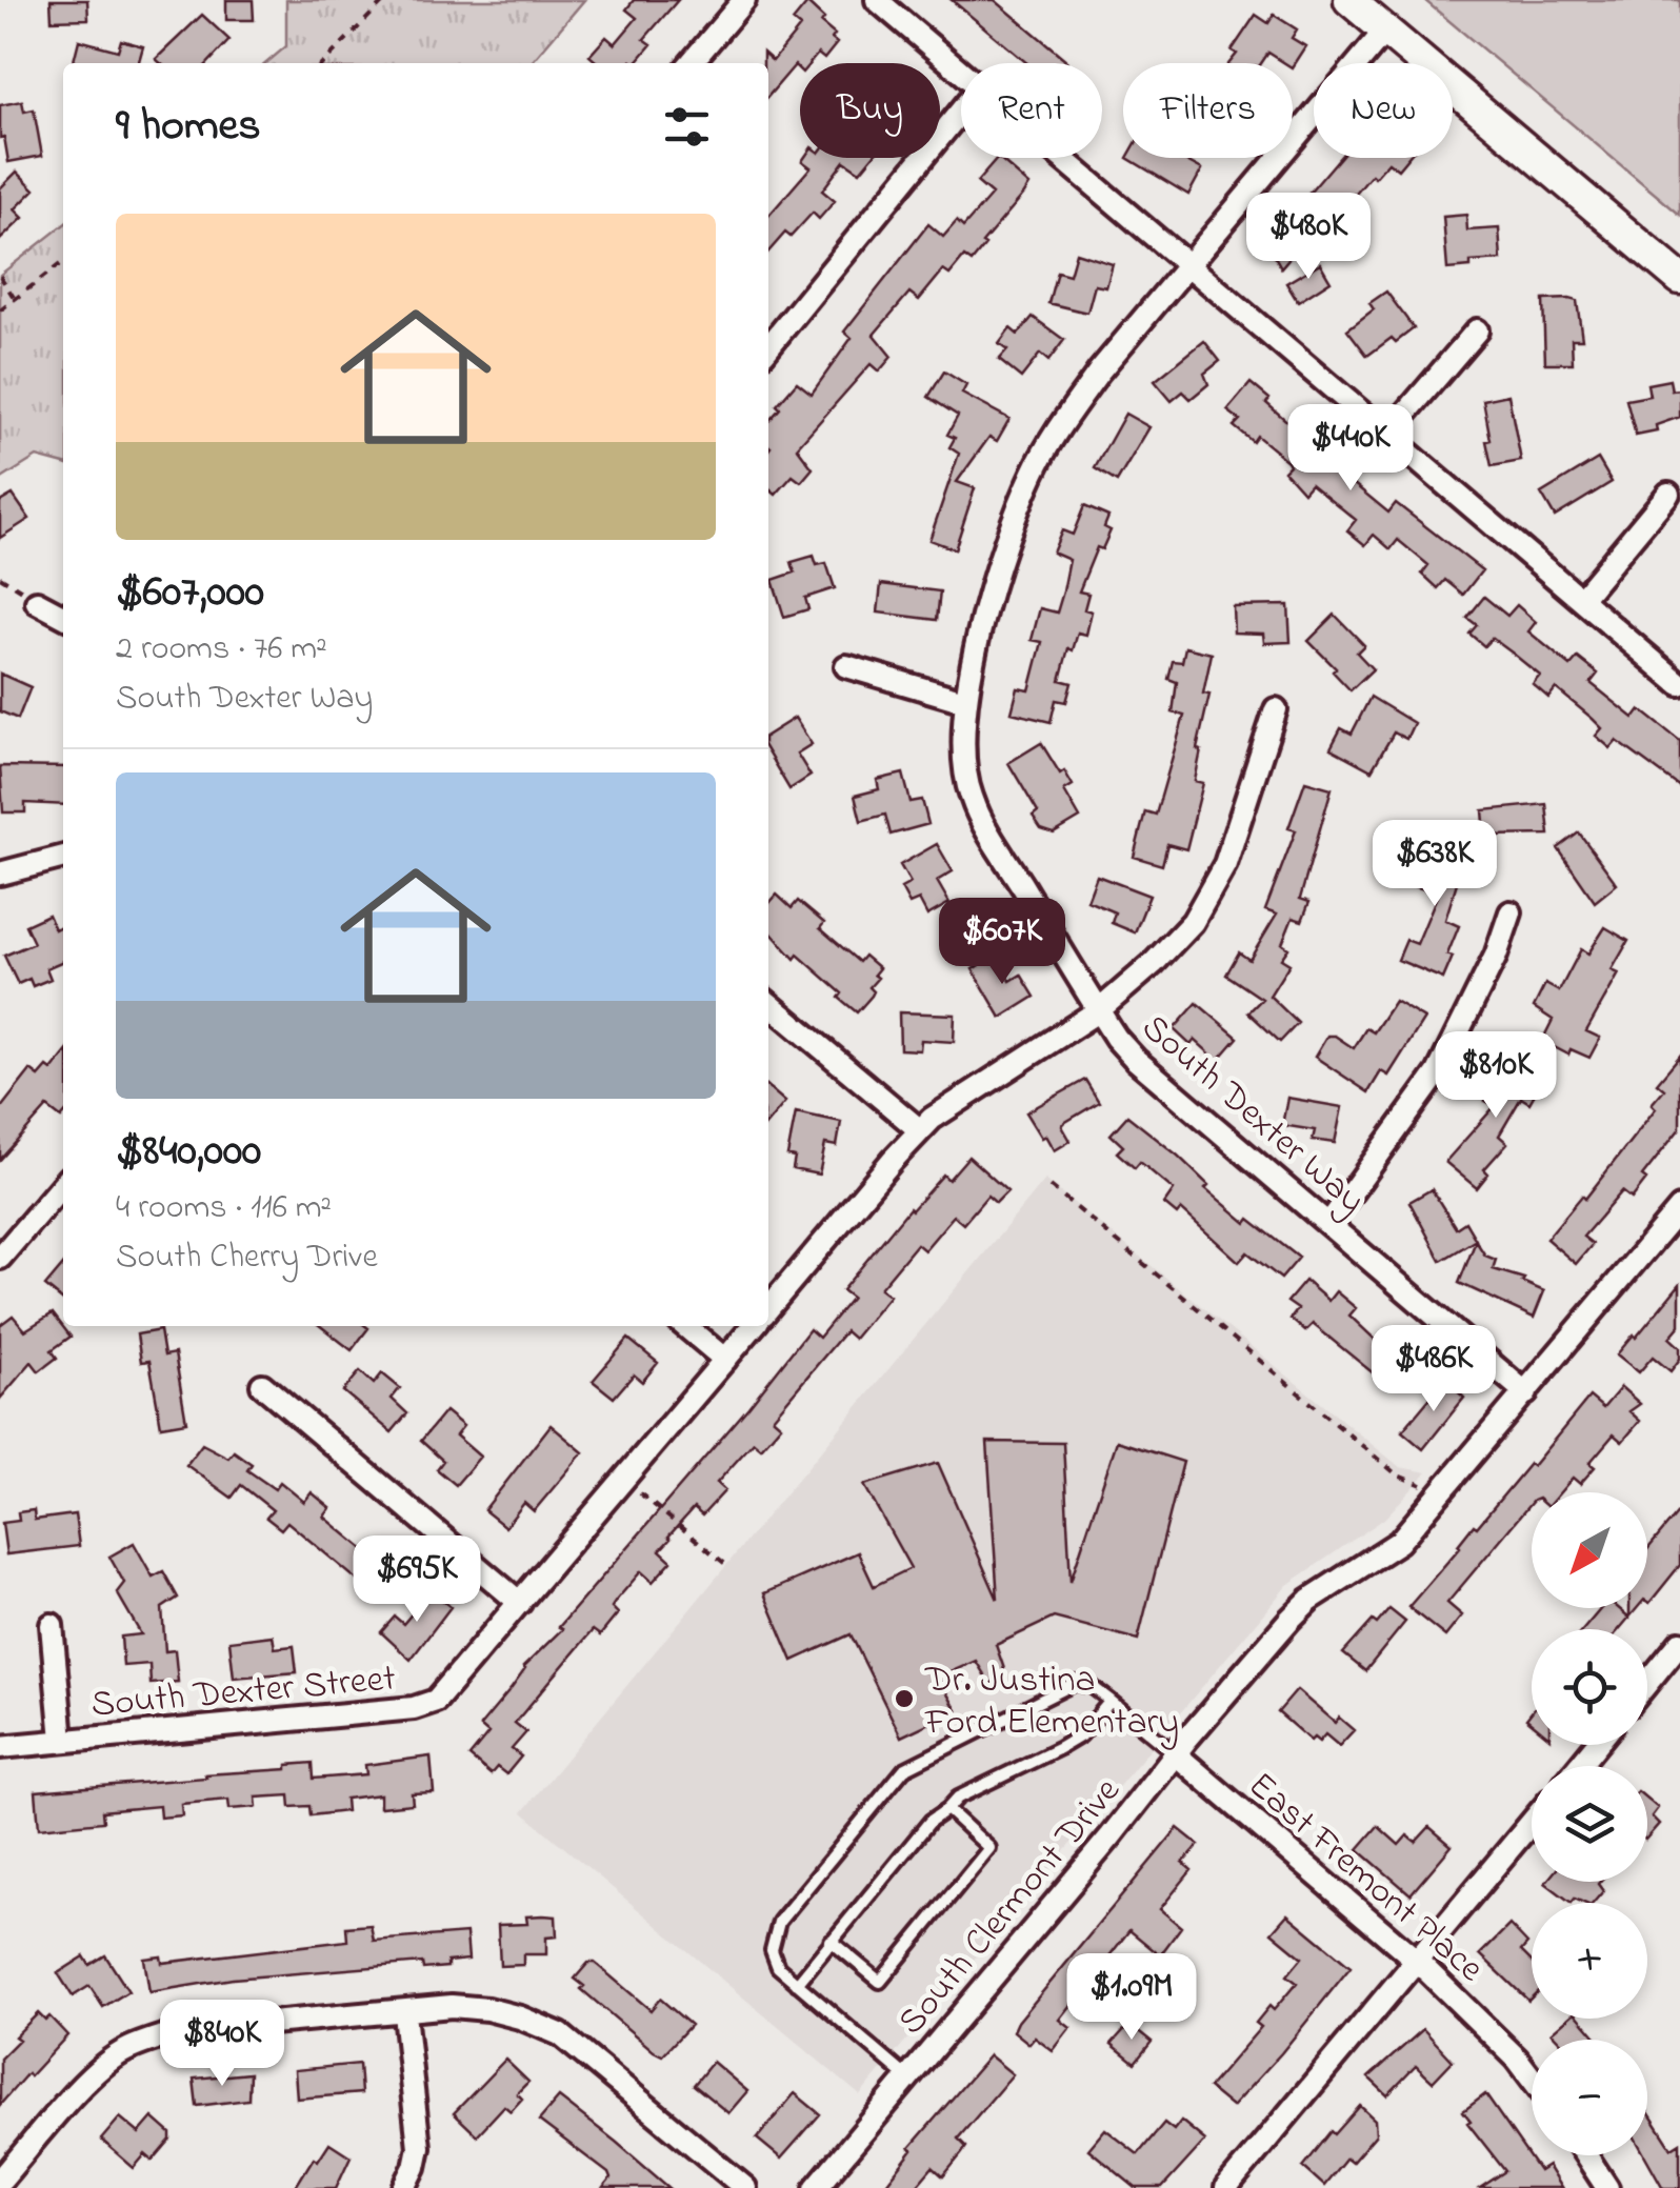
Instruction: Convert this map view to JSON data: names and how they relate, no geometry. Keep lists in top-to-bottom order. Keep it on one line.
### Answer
{"streets":{"street":["South Dexter Way","South Dexter Street","East Fremont Place","South Clermont Drive"]},"crossings":[["South Dexter Way","South Clermont Drive"],["East Fremont Place","South Clermont Drive"]],"places":["Dr. Justina Ford Elementary"],"north":"bottom left","page":{"chip":["Buy","Rent","Filters","New"],"heading":"9 homes","list":[{"name":"$607,000","note":"2 rooms · 76 m² · South Dexter Way"},{"name":"$840,000","note":"4 rooms · 116 m² · South Cherry Drive"}],"price":["$480K","$440K","$638K","$607K","$810K","$486K","$695K","$1.09M","$840K"],"map_buttons":["+","−"]}}
